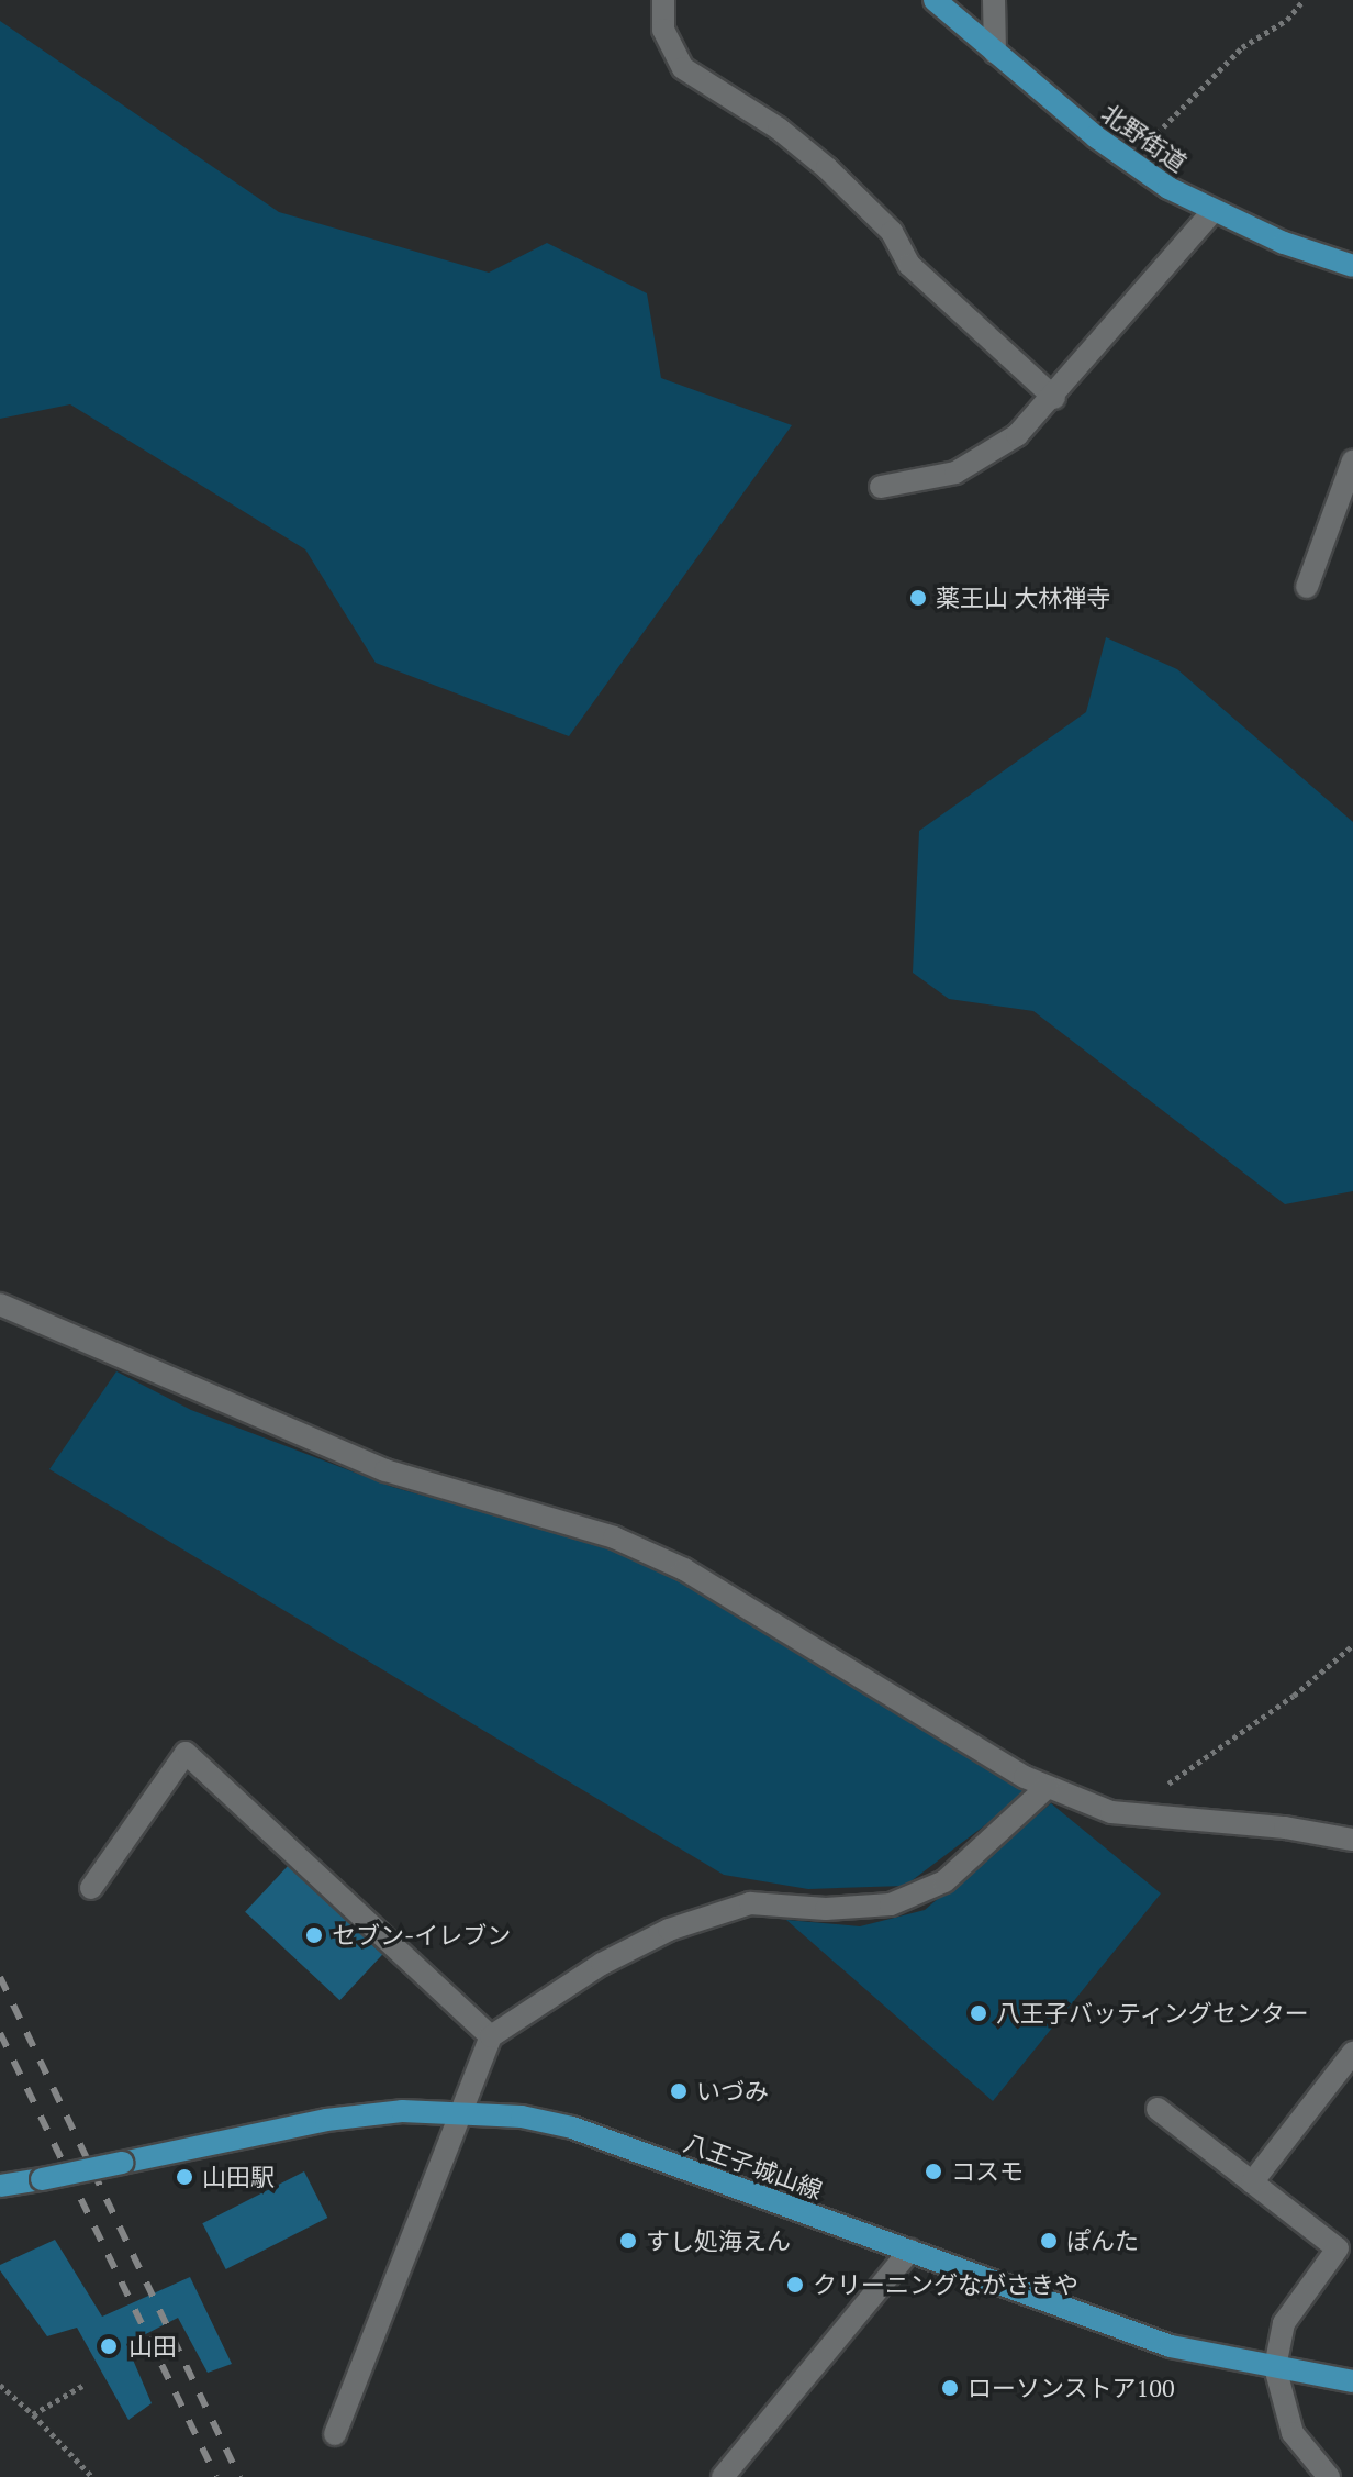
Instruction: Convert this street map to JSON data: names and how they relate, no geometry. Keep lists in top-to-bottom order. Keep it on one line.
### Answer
{"streets":{"main road":["北野街道","八王子城山線"]},"places":["薬王山 大林禅寺","セブン-イレブン","八王子バッティングセンター","いづみ","コスモ","山田駅","すし処海えん","ぽんた","クリーニングながさきや","山田","ローソンストア100"]}
